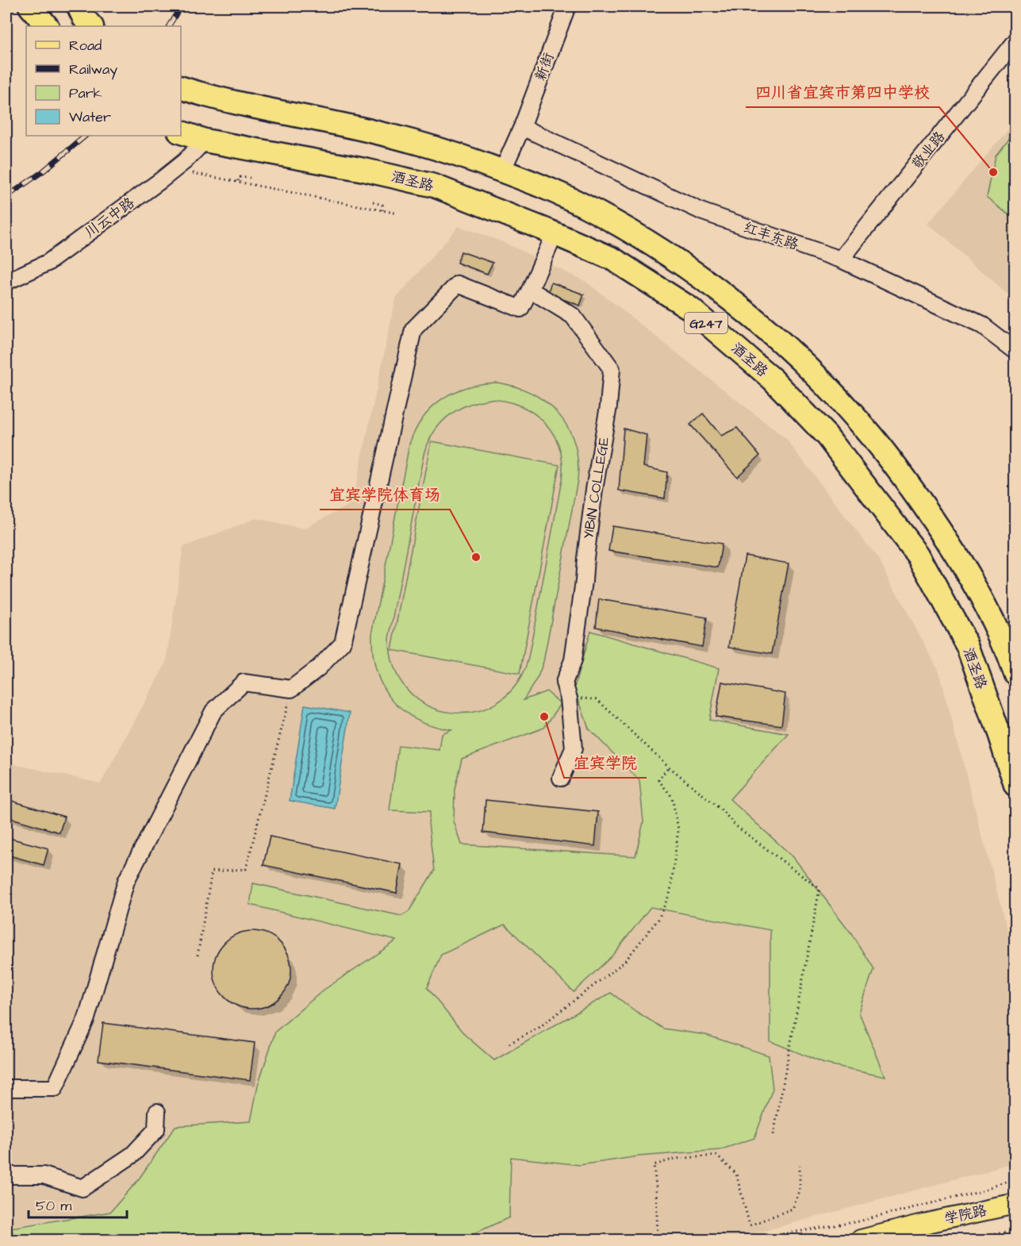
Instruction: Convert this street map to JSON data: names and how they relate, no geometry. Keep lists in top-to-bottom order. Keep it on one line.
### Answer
{"streets":{"highway":["酒圣路","G247"],"main road":["学院路"],"street":["新街","敬业路","川云中路","红丰东路","YIBIN COLLEGE"]},"crossings":[["新街","红丰东路"],["新街","G247"],["敬业路","红丰东路"],["酒圣路","川云中路"]],"places":["四川省宜宾市第四中学校","宜宾学院体育场","宜宾学院"],"legend":["Road","Railway","Park","Water"],"scale_bar":"50 m"}
